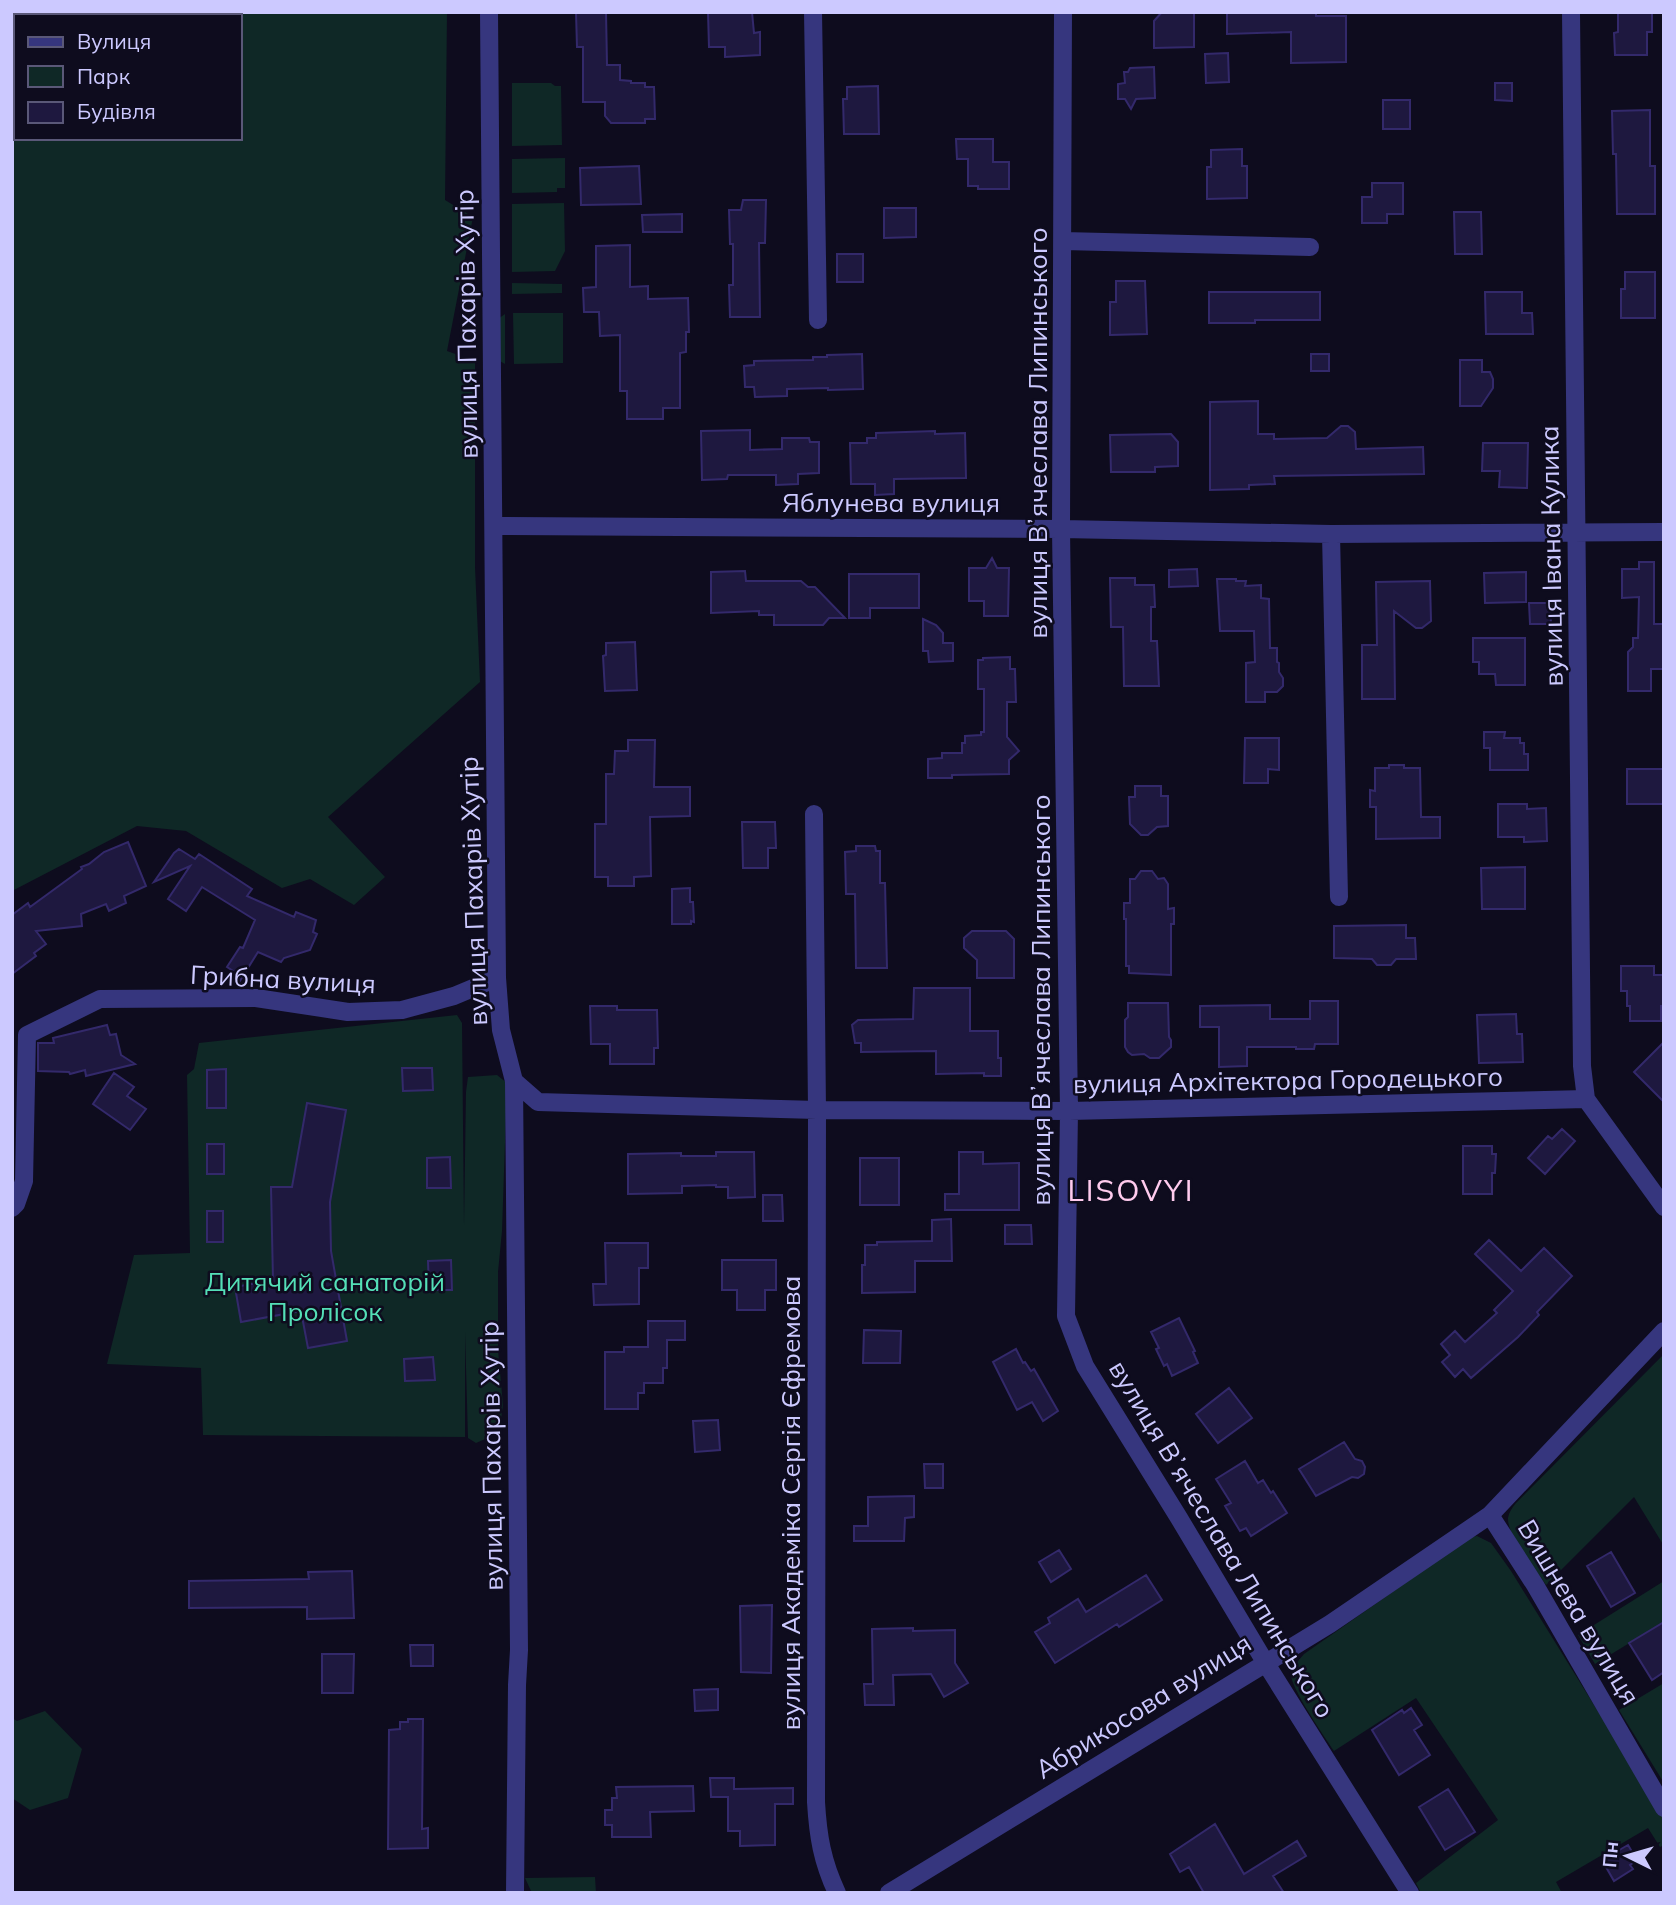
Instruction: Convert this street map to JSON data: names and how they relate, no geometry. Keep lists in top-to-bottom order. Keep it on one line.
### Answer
{"streets":{"street":["вулиця Пахарів Хутір","вулиця Вʼячеслава Липинського","Яблунева вулиця","вулиця Івана Кулика","Грибна вулиця","вулиця Архітектора Городецького","вулиця Академіка Сергія Єфремова","Вишнева вулиця","Абрикосова вулиця"]},"crossings":[["вулиця Пахарів Хутір","Яблунева вулиця"],["вулиця Пахарів Хутір","Грибна вулиця"],["вулиця Пахарів Хутір","вулиця Архітектора Городецького"],["вулиця Вʼячеслава Липинського","Яблунева вулиця"],["вулиця Вʼячеслава Липинського","вулиця Архітектора Городецького"],["вулиця Вʼячеслава Липинського","Абрикосова вулиця"],["Яблунева вулиця","вулиця Івана Кулика"],["вулиця Івана Кулика","вулиця Архітектора Городецького"],["вулиця Архітектора Городецького","вулиця Академіка Сергія Єфремова"],["Вишнева вулиця","Абрикосова вулиця"]],"districts":["LISOVYI"],"parks":["Дитячий санаторій Пролісок"],"legend":["Вулиця","Парк","Будівля"],"north":"left"}
